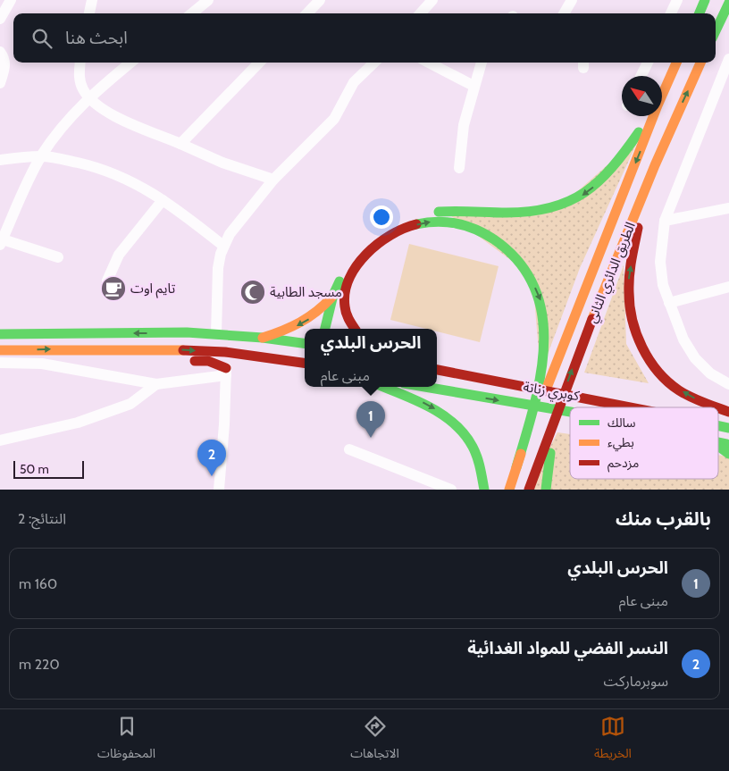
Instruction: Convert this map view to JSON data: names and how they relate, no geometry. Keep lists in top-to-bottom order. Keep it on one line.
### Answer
{"streets":{"main road":["الطريق الدائري الثاني","كوبري زناتة"]},"places":{"cafe":["تايم اوت"],"mosque":["مسجد الطابية"]},"legend":["سالك","بطيء","مزدحم"],"scale_bar":"50 m","north":"top left","page":{"search":"ابحث هنا","popup":["الحرس البلدي","مبنى عام"],"pins":["1","2"],"scale":"50 m","heading":["بالقرب منك","النتائج: 2"],"list":[{"mark":"1","name":"الحرس البلدي","note":"مبنى عام","value":"160 m"},{"mark":"2","name":"النسر الفضي للمواد الغدائية","note":"سوبرماركت","value":"220 m"}],"nav":["الخريطة","الاتجاهات","المحفوظات"]}}
